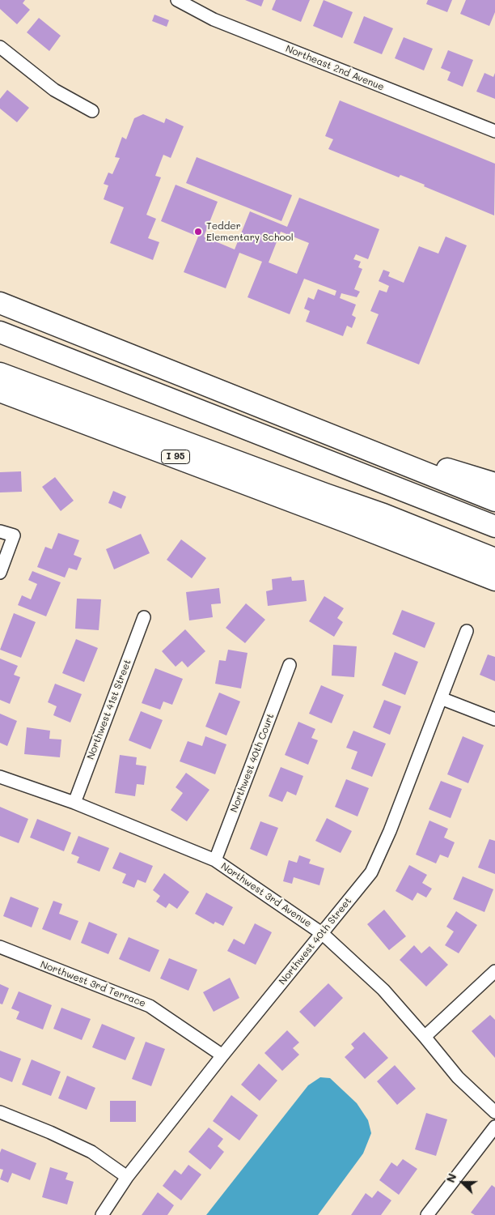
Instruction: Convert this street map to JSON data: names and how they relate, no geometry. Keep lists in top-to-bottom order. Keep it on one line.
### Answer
{"streets":{"highway":["I 95"],"street":["Northeast 2nd Avenue","Northwest 41st Street","Northwest 40th Court","Northwest 3rd Avenue","Northwest 40th Street","Northwest 3rd Terrace"]},"crossings":[["Northwest 41st Street","Northwest 3rd Avenue"],["Northwest 40th Court","Northwest 3rd Avenue"],["Northwest 3rd Avenue","Northwest 40th Street"],["Northwest 40th Street","Northwest 3rd Terrace"]],"places":["Tedder Elementary School"],"north":"left"}
